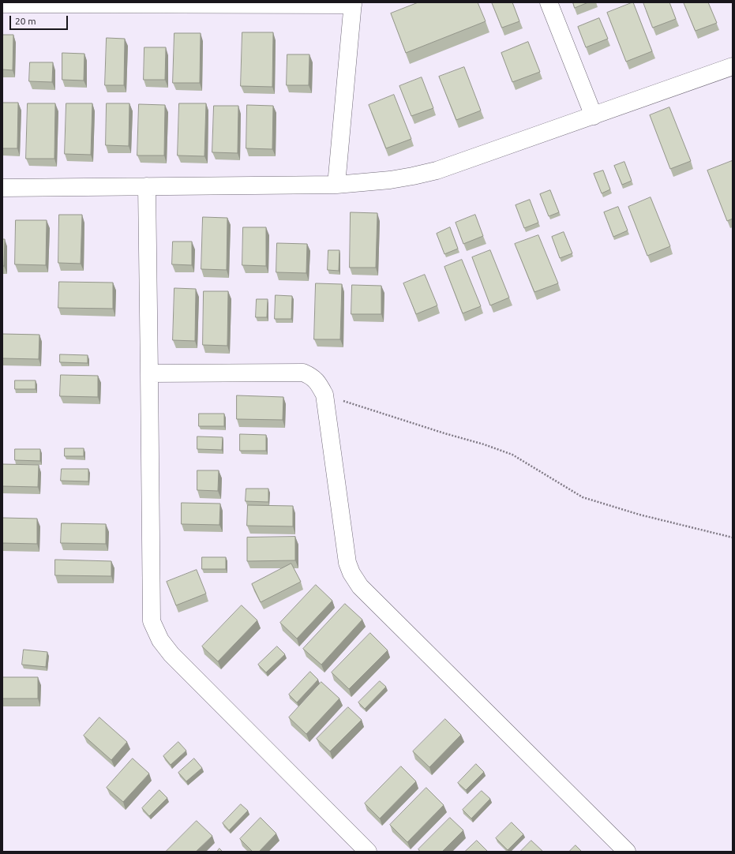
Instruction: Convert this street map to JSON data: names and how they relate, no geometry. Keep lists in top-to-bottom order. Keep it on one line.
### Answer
{"scale_bar":"20 m"}
